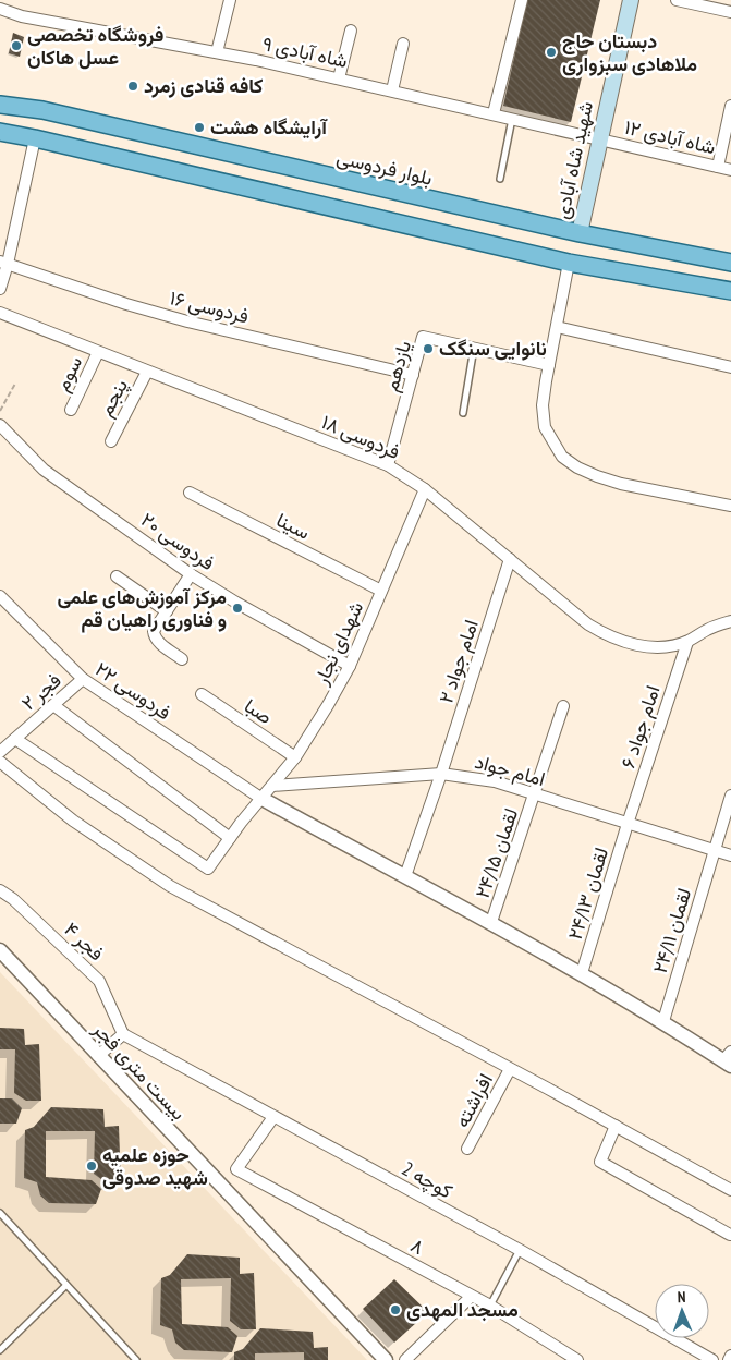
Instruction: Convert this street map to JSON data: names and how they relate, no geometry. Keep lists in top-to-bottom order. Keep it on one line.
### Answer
{"streets":{"main road":["شهید شاه آبادی","بلوار فردوسی"],"street":["شاه آبادی ۹","شاه آبادی ۱۲","فردوسی ۱۶","یازدهم","سوم","پنجم","فردوسی ۱۸","سینا","فردوسی ۲۰","شهدای نجار","امام جواد ۲","فردوسی ۲۲","فجر ۲","صبا","امام جواد ۶","امام جواد","لقمان ۲۴/۱۵","لقمان ۲۴/۱۳","لقمان ۲۴/۱۱","فجر ۴","بیست متری فجر","افراشته","کوچه 2","۸"]},"crossings":[["شاه آبادی ۹","شاه آبادی ۱۲"],["شاه آبادی ۹","شهید شاه آبادی"],["شاه آبادی ۱۲","شهید شاه آبادی"],["شهید شاه آبادی","بلوار فردوسی"],["فردوسی ۱۶","یازدهم"],["یازدهم","فردوسی ۱۸"],["سوم","فردوسی ۱۸"],["پنجم","فردوسی ۱۸"],["فردوسی ۱۸","شهدای نجار"],["فردوسی ۱۸","امام جواد ۲"],["فردوسی ۱۸","امام جواد ۶"],["سینا","شهدای نجار"],["فردوسی ۲۰","شهدای نجار"],["شهدای نجار","فردوسی ۲۲"],["شهدای نجار","فجر ۲"],["شهدای نجار","صبا"],["شهدای نجار","امام جواد"],["امام جواد ۲","امام جواد"],["فردوسی ۲۲","فجر ۲"],["امام جواد ۶","امام جواد"],["امام جواد ۶","لقمان ۲۴/۱۳"],["امام جواد","لقمان ۲۴/۱۵"],["امام جواد","لقمان ۲۴/۱۳"],["امام جواد","لقمان ۲۴/۱۱"],["فجر ۴","کوچه 2"],["کوچه 2","۸"]],"places":["فروشگاه تخصصی عسل هاکان","دبستان حاج ملاهادی سبزواری","کافه قنادی زمرد","آرایشگاه هشت","نانوایی سنگک","مرکز آموزش‌های علمی و فناوری راهیان قم","حوزه علمیه شهید صدوقی","مسجد المهدی"],"north":"top"}
